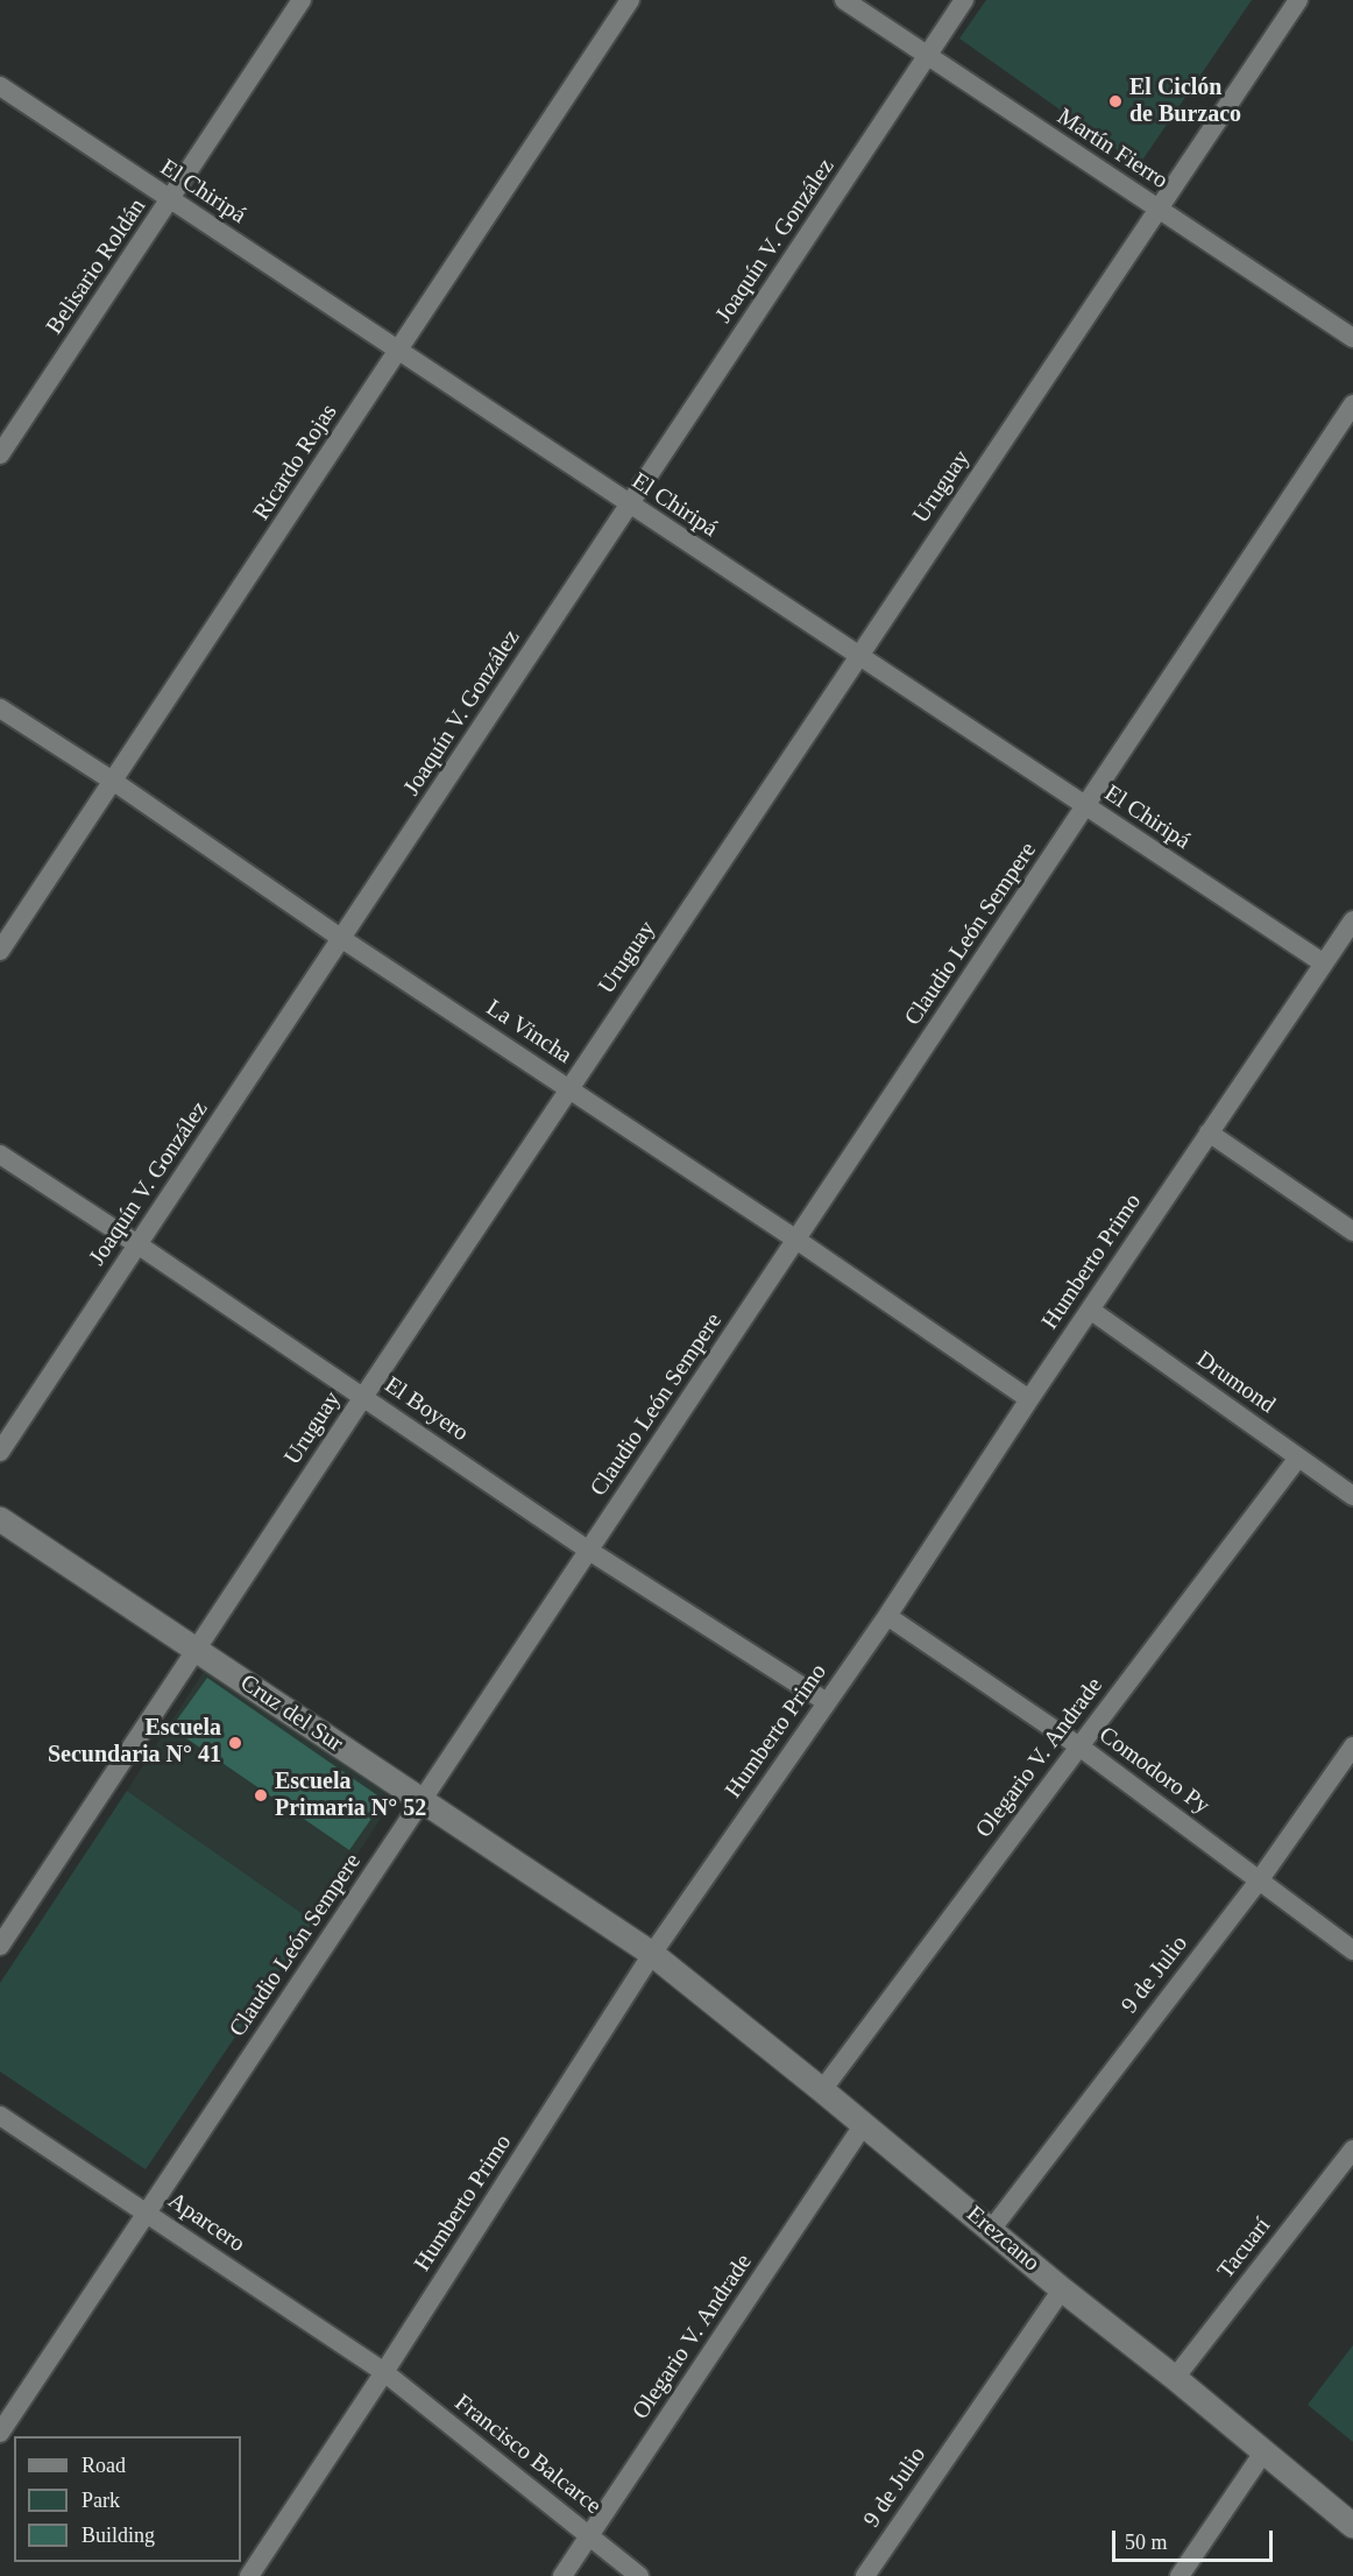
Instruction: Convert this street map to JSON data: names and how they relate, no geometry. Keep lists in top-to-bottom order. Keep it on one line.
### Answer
{"streets":{"street":["Martín Fierro","El Chiripá","Joaquín V. González","Belisario Roldán","Ricardo Rojas","Uruguay","Claudio León Sempere","La Vincha","Humberto Primo","Drumond","El Boyero","Cruz del Sur","Olegario V. Andrade","Comodoro Py","9 de Julio","Aparcero","Erezcano","Tacuarí","Francisco Balcarce"]},"crossings":[["Martín Fierro","Joaquín V. González"],["Martín Fierro","Uruguay"],["El Chiripá","Joaquín V. González"],["El Chiripá","Belisario Roldán"],["El Chiripá","Ricardo Rojas"],["El Chiripá","Uruguay"],["El Chiripá","Claudio León Sempere"],["El Chiripá","Humberto Primo"],["Joaquín V. González","La Vincha"],["Joaquín V. González","El Boyero"],["Ricardo Rojas","La Vincha"],["Uruguay","La Vincha"],["Uruguay","El Boyero"],["Uruguay","Cruz del Sur"],["Claudio León Sempere","La Vincha"],["Claudio León Sempere","El Boyero"],["Claudio León Sempere","Cruz del Sur"],["Claudio León Sempere","Aparcero"],["La Vincha","Humberto Primo"],["Humberto Primo","Drumond"],["Humberto Primo","El Boyero"],["Humberto Primo","Cruz del Sur"],["Humberto Primo","Comodoro Py"],["Humberto Primo","Aparcero"],["Humberto Primo","Erezcano"],["Humberto Primo","Francisco Balcarce"],["Drumond","Olegario V. Andrade"],["Cruz del Sur","Erezcano"],["Olegario V. Andrade","Comodoro Py"],["Olegario V. Andrade","Erezcano"],["Olegario V. Andrade","Francisco Balcarce"],["Comodoro Py","9 de Julio"],["9 de Julio","Erezcano"],["Aparcero","Francisco Balcarce"],["Erezcano","Tacuarí"]],"places":["El Ciclón de Burzaco","Escuela Secundaria N° 41","Escuela Primaria N° 52"],"legend":["Road","Park","Building"],"scale_bar":"50 m"}
